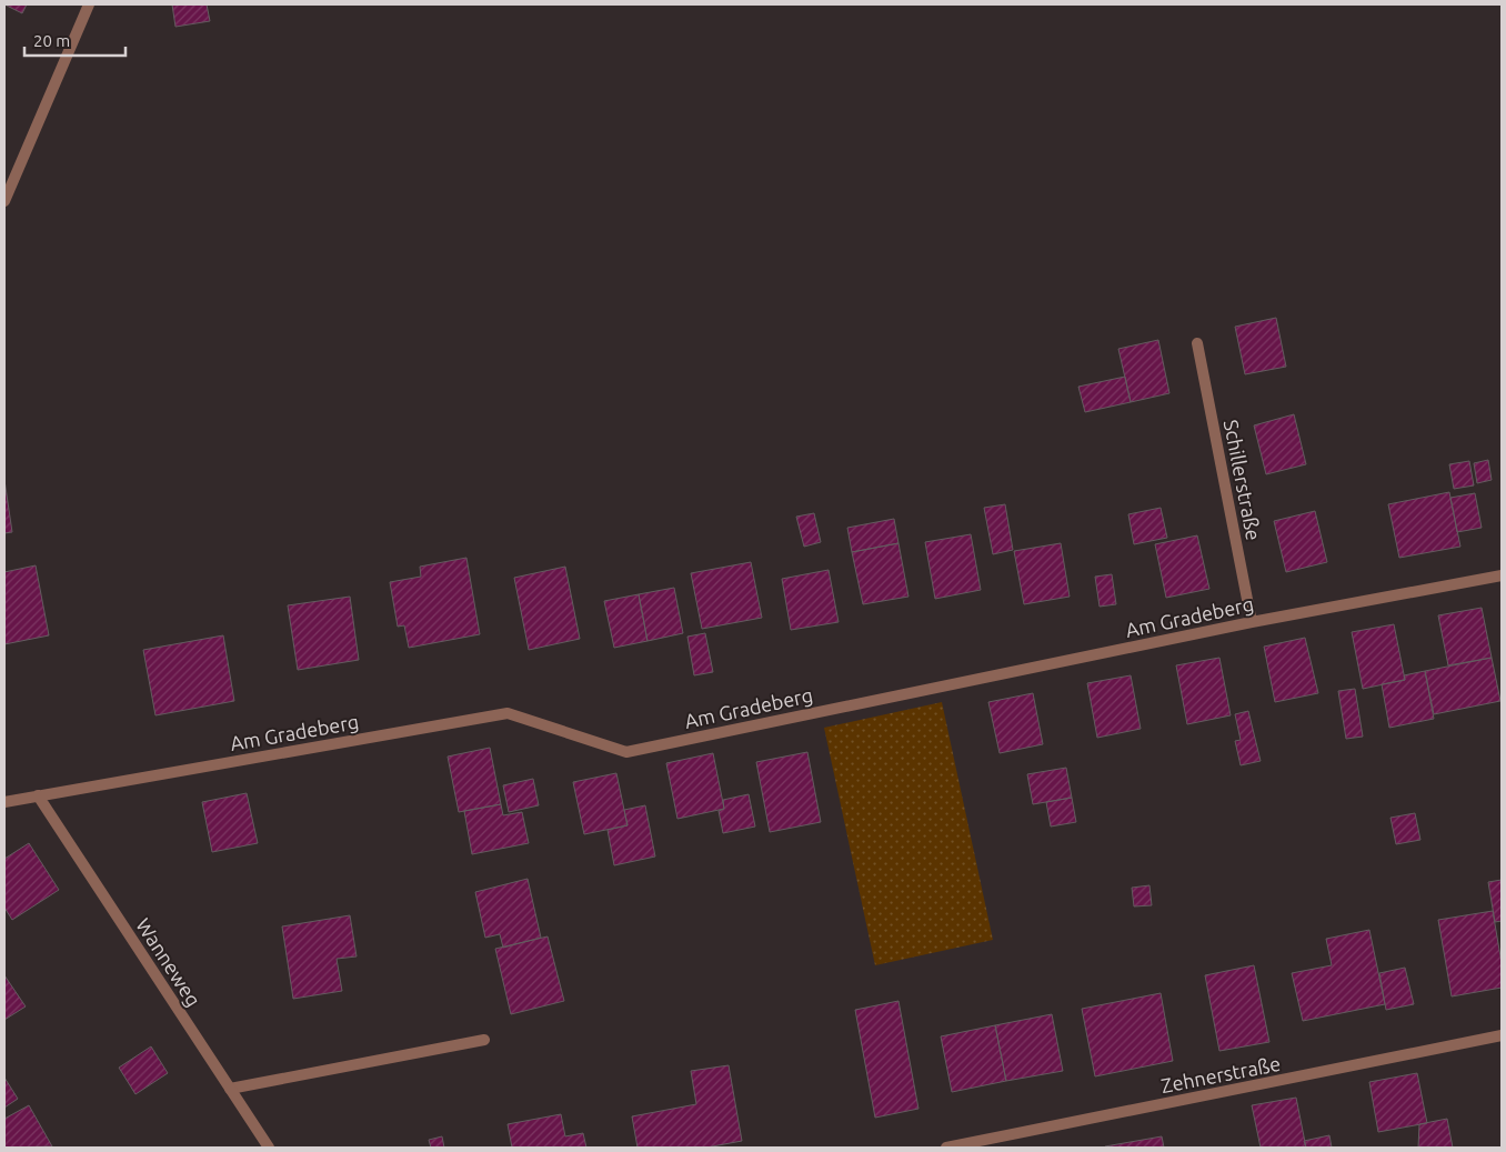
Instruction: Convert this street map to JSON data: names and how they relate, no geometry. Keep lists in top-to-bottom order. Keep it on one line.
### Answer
{"streets":{"street":["Schillerstraße","Am Gradeberg","Wanneweg","Zehnerstraße"]},"crossings":[["Schillerstraße","Am Gradeberg"],["Am Gradeberg","Wanneweg"]],"scale_bar":"20 m"}
